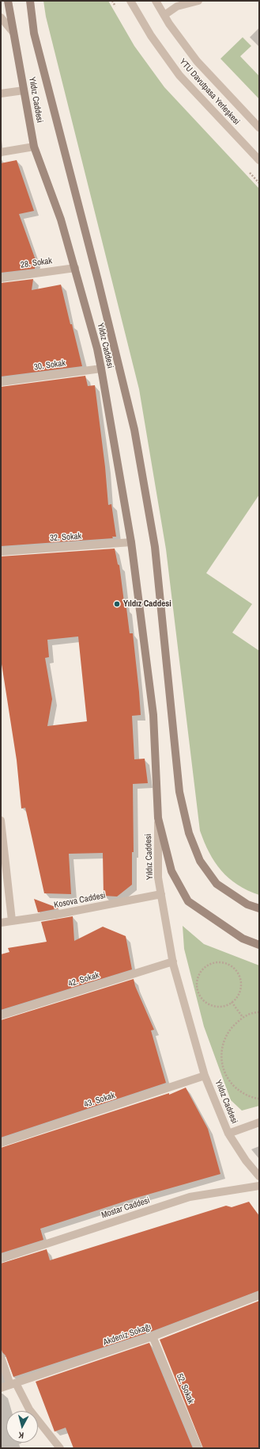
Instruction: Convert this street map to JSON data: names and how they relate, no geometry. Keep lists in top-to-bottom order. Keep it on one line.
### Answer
{"streets":{"main road":["Yıldız Caddesi"],"street":["YTU Davutpasa Yerleşkesi","28. Sokak","30. Sokak","32. Sokak","Kosova Caddesi","42. Sokak","43. Sokak","Mostar Caddesi","Akdeniz Sokağı","52. Sokak"]},"crossings":[["Yıldız Caddesi","28. Sokak"],["Yıldız Caddesi","30. Sokak"],["Yıldız Caddesi","32. Sokak"],["Yıldız Caddesi","Kosova Caddesi"],["Yıldız Caddesi","42. Sokak"],["Yıldız Caddesi","43. Sokak"],["Akdeniz Sokağı","52. Sokak"]],"places":["Yıldız Caddesi"],"north":"bottom"}
